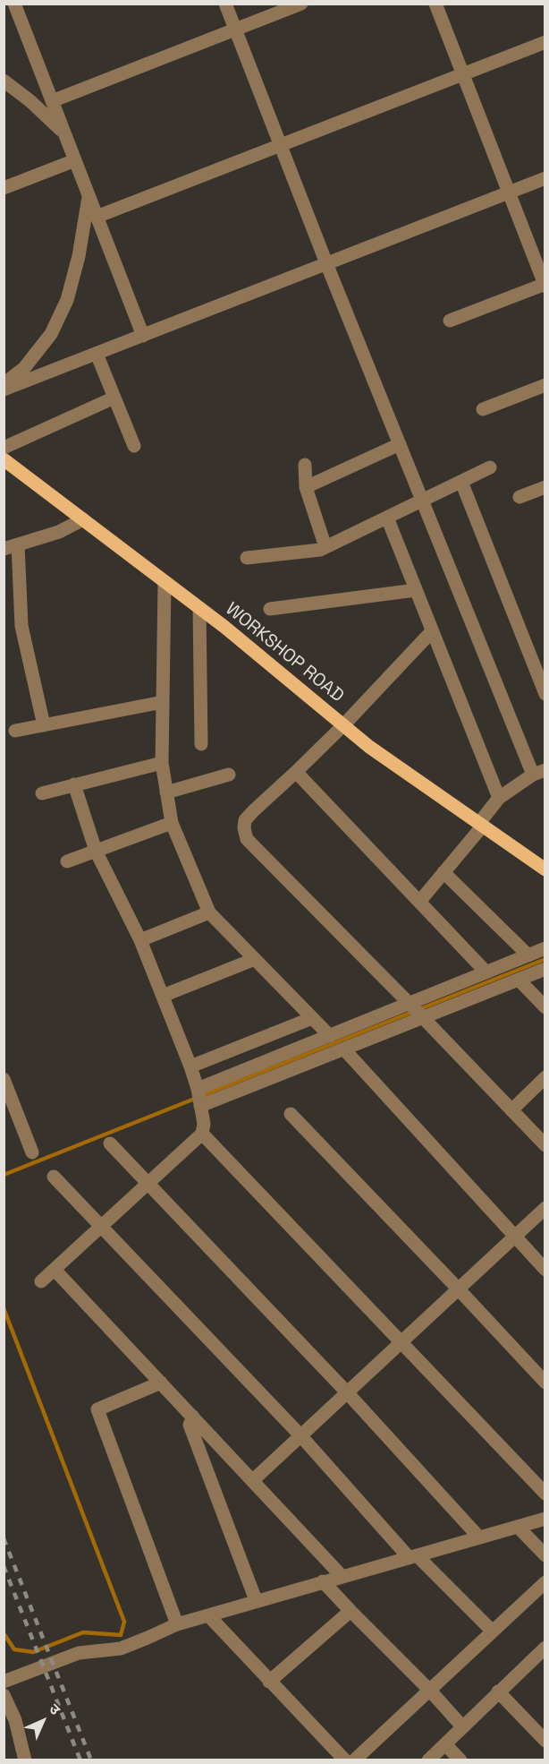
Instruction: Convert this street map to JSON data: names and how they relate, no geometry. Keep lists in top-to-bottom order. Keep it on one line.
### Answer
{"streets":{"main road":["WORKSHOP ROAD"]},"north":"top right"}
